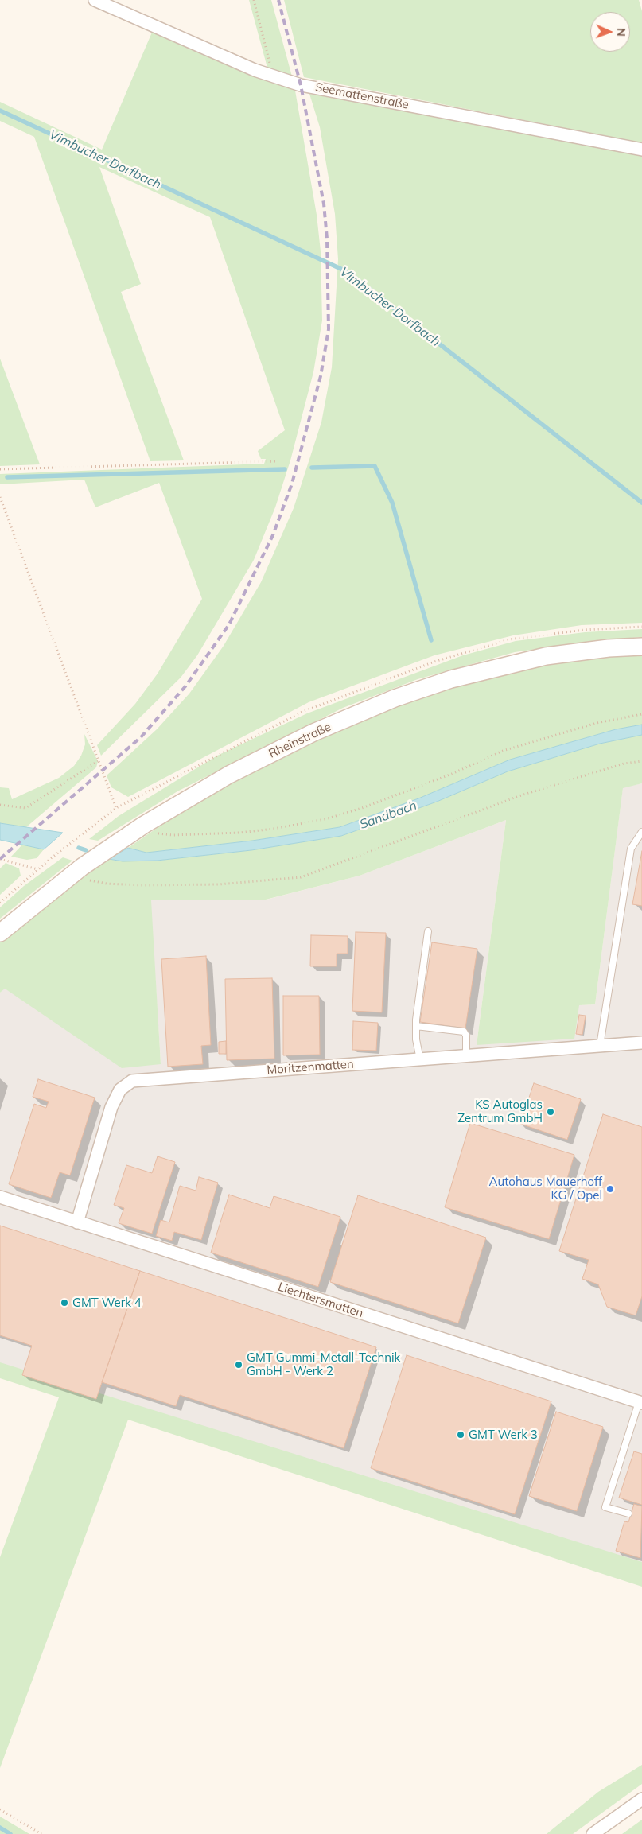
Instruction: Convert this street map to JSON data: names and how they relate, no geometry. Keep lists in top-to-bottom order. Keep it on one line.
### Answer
{"streets":{"street":["Seemattenstraße","Rheinstraße","Moritzenmatten","Liechtersmatten"]},"crossings":[["Moritzenmatten","Liechtersmatten"]],"water":["Vimbucher Dorfbach","Sandbach"],"places":["KS Autoglas Zentrum GmbH","Autohaus Mauerhoff KG / Opel","GMT Werk 4","GMT Gummi-Metall-Technik GmbH - Werk 2","GMT Werk 3"],"north":"right"}
